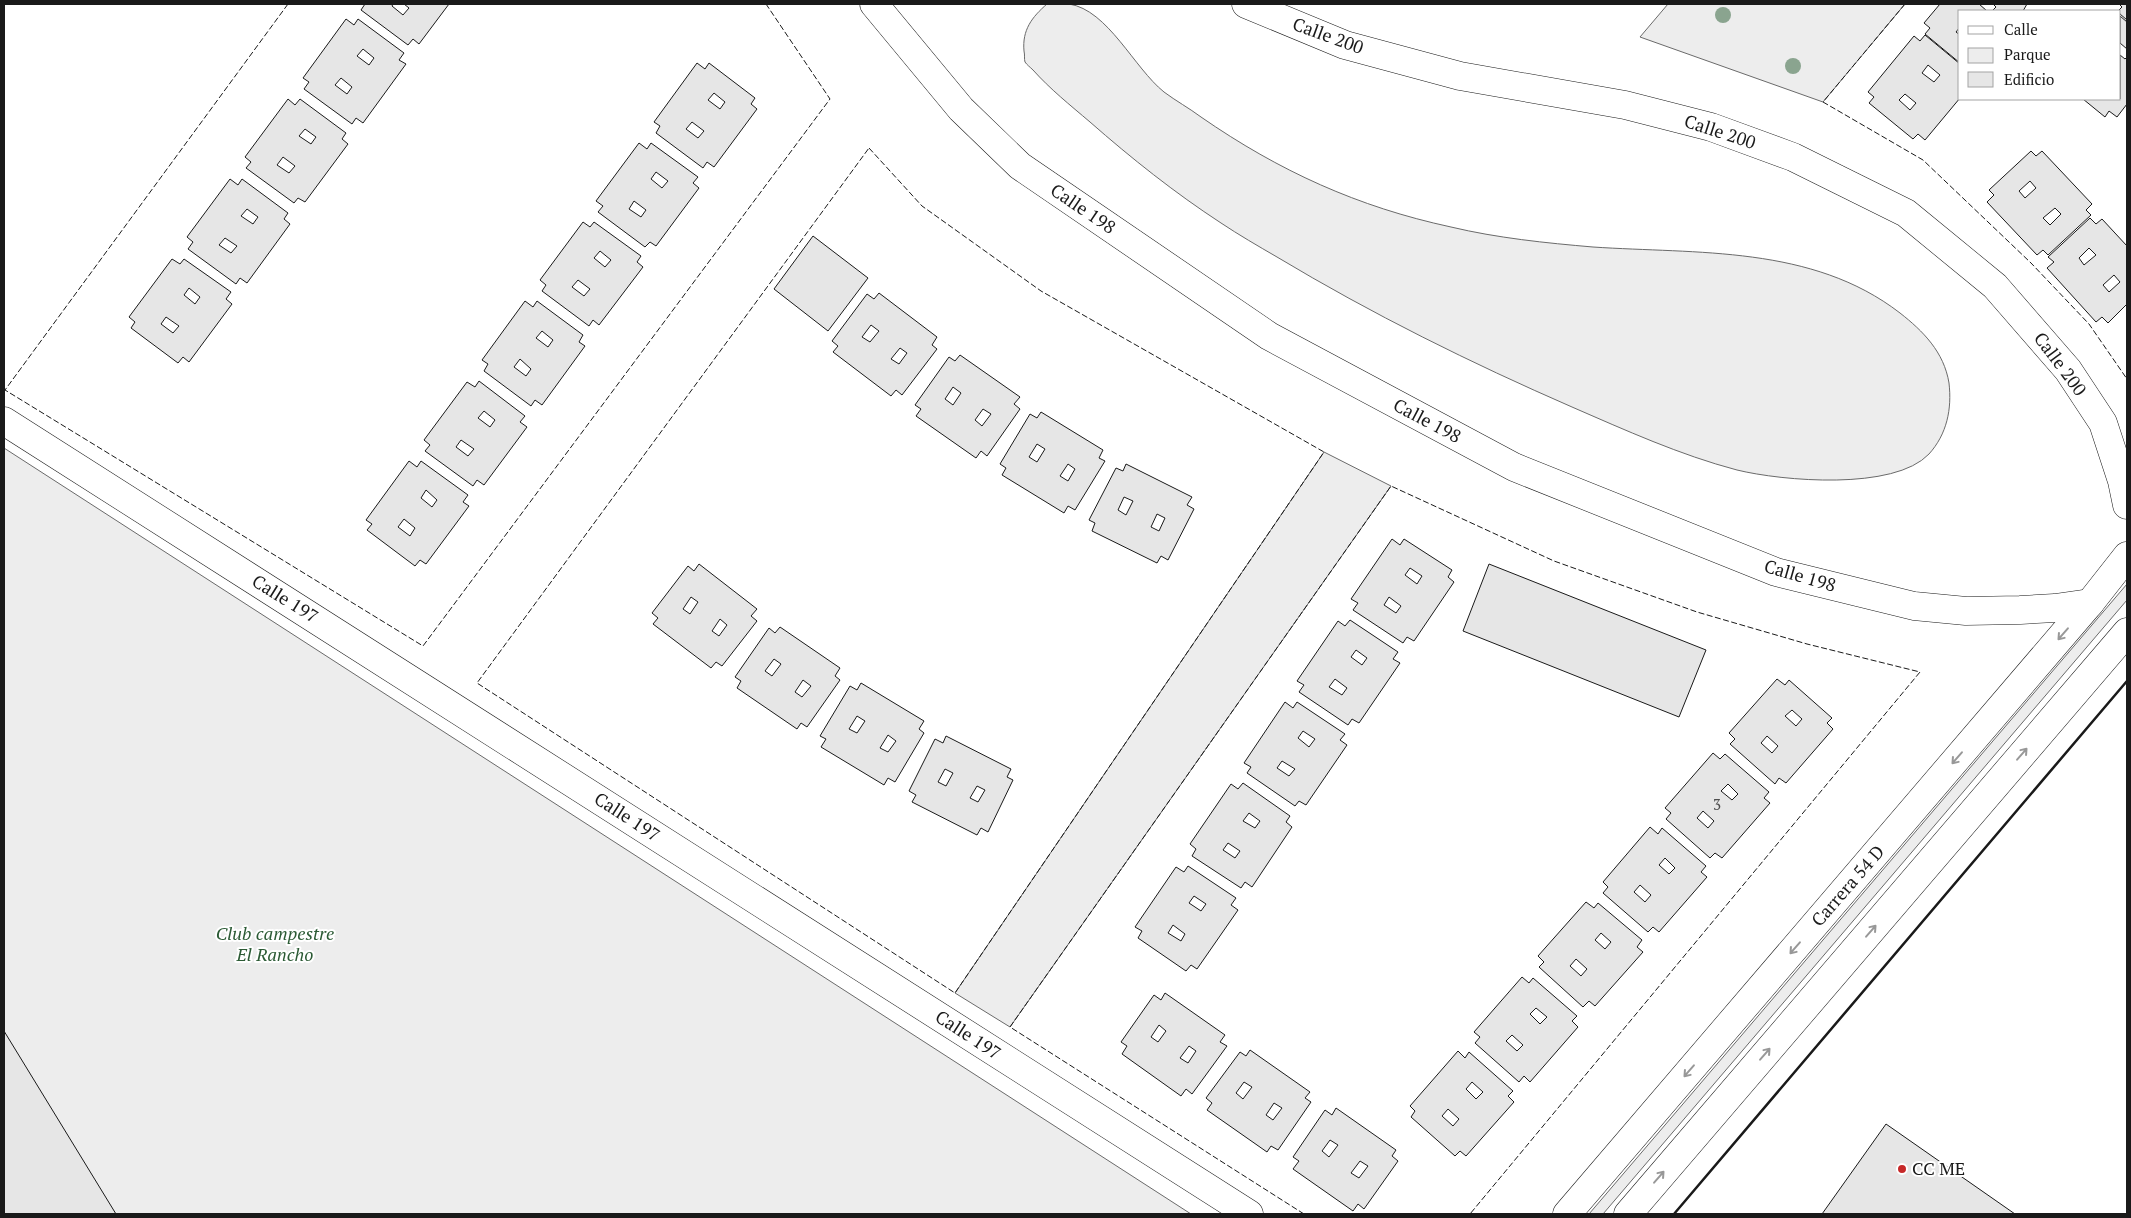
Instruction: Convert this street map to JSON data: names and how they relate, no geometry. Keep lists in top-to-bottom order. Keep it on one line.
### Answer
{"streets":{"street":["Calle 200","Calle 198","Calle 197","Carrera 54 D"]},"crossings":[["Calle 198","Carrera 54 D"]],"parks":["Club campestre El Rancho"],"places":["CC ME"],"house_numbers":["3"],"legend":["Calle","Parque","Edificio"]}
